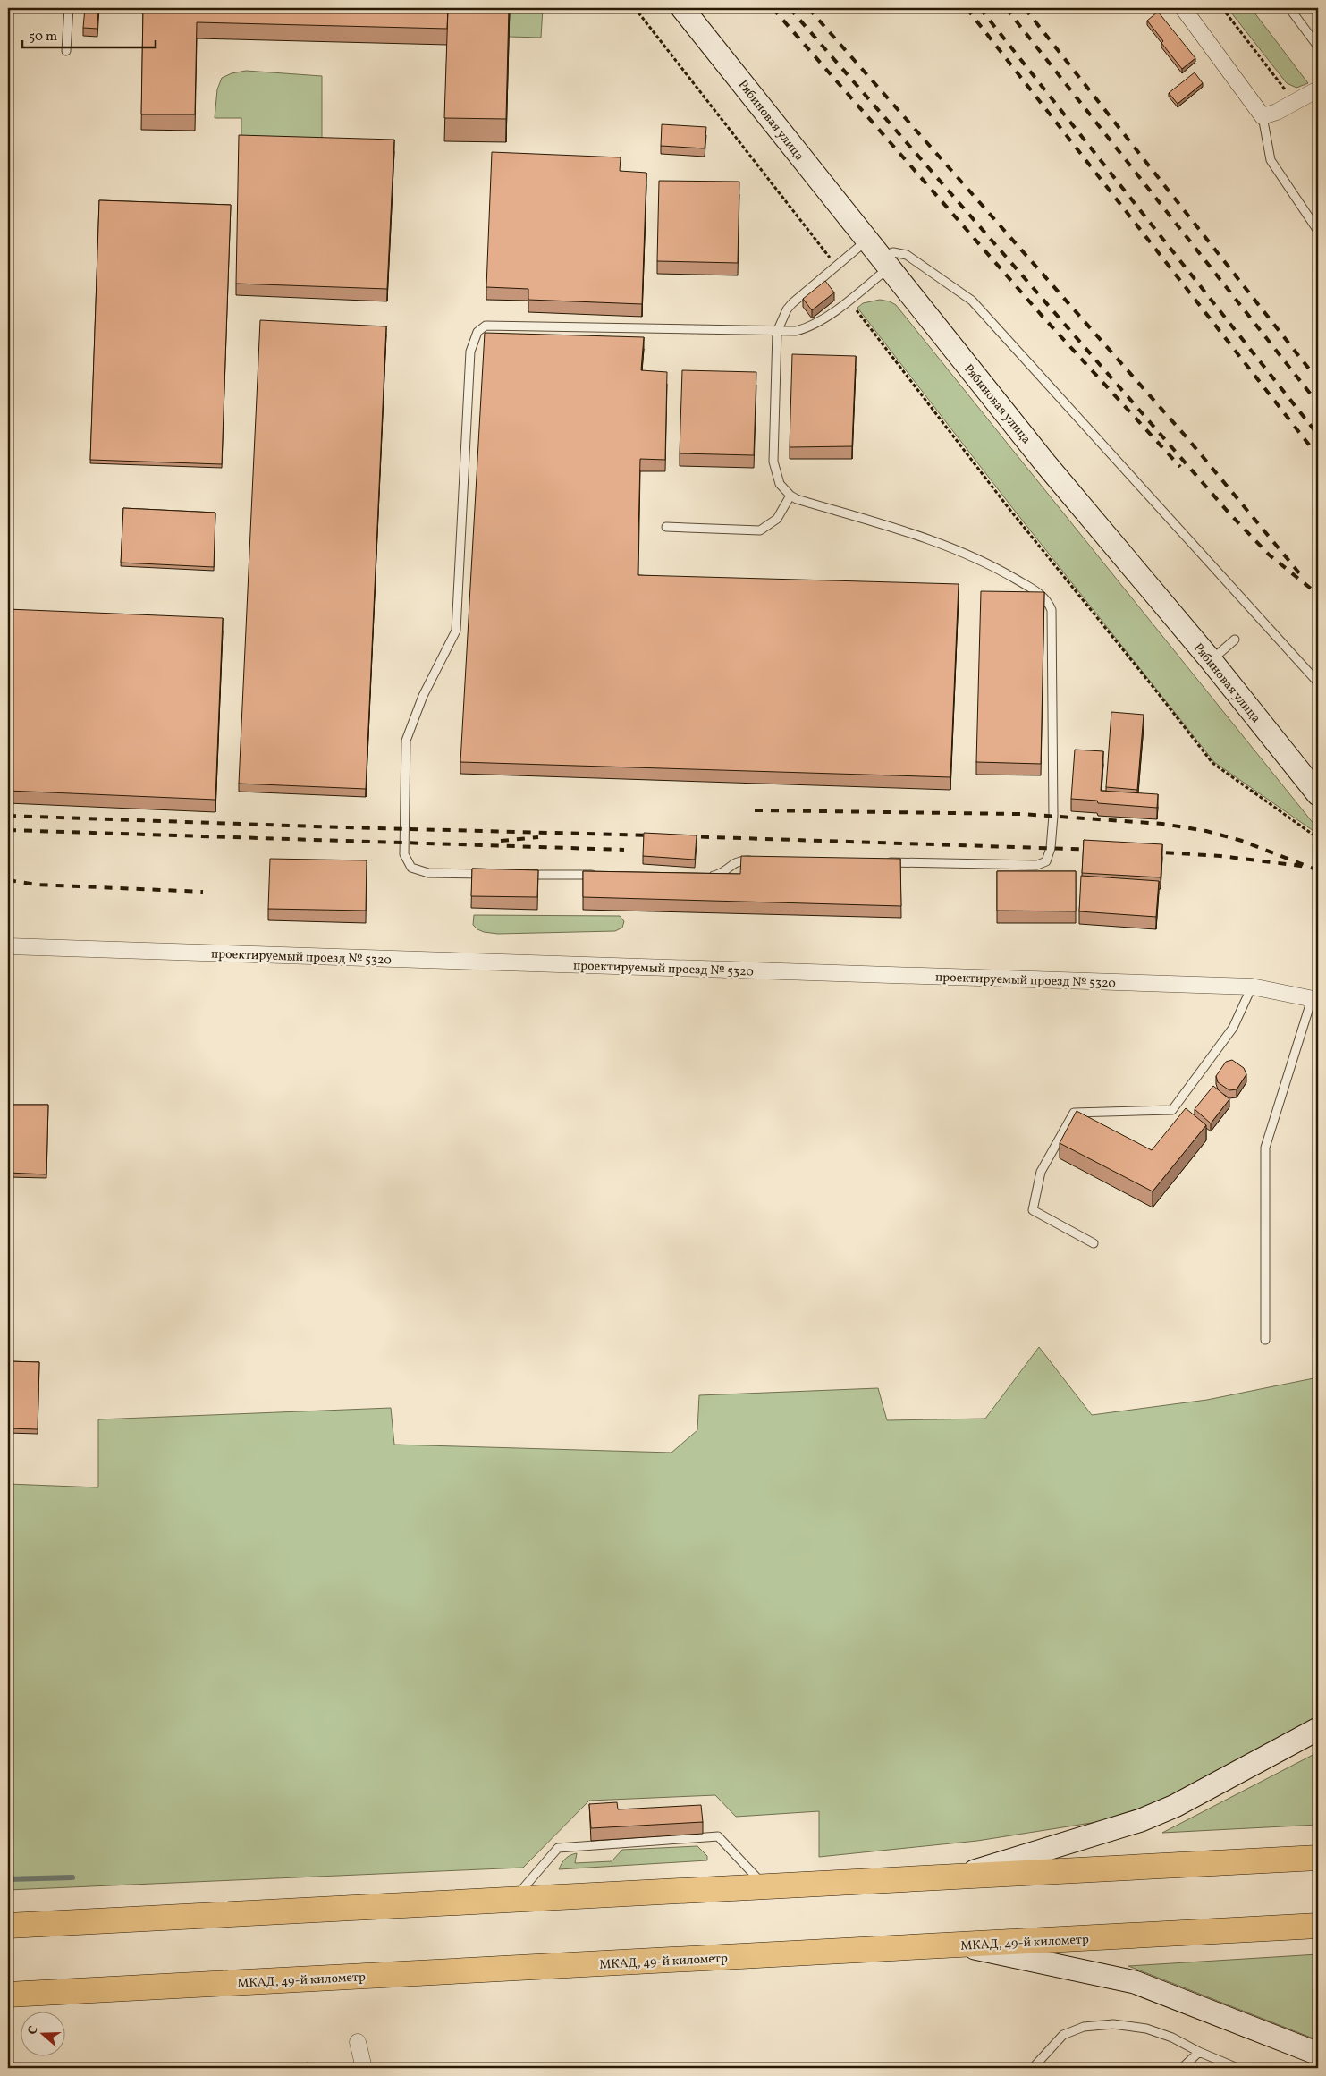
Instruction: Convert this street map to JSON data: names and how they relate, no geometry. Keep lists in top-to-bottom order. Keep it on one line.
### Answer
{"streets":{"highway":["МКАД, 49-й километр"],"street":["Рябиновая улица","проектируемый проезд № 5320"]},"scale_bar":"50 m","north":"left"}
